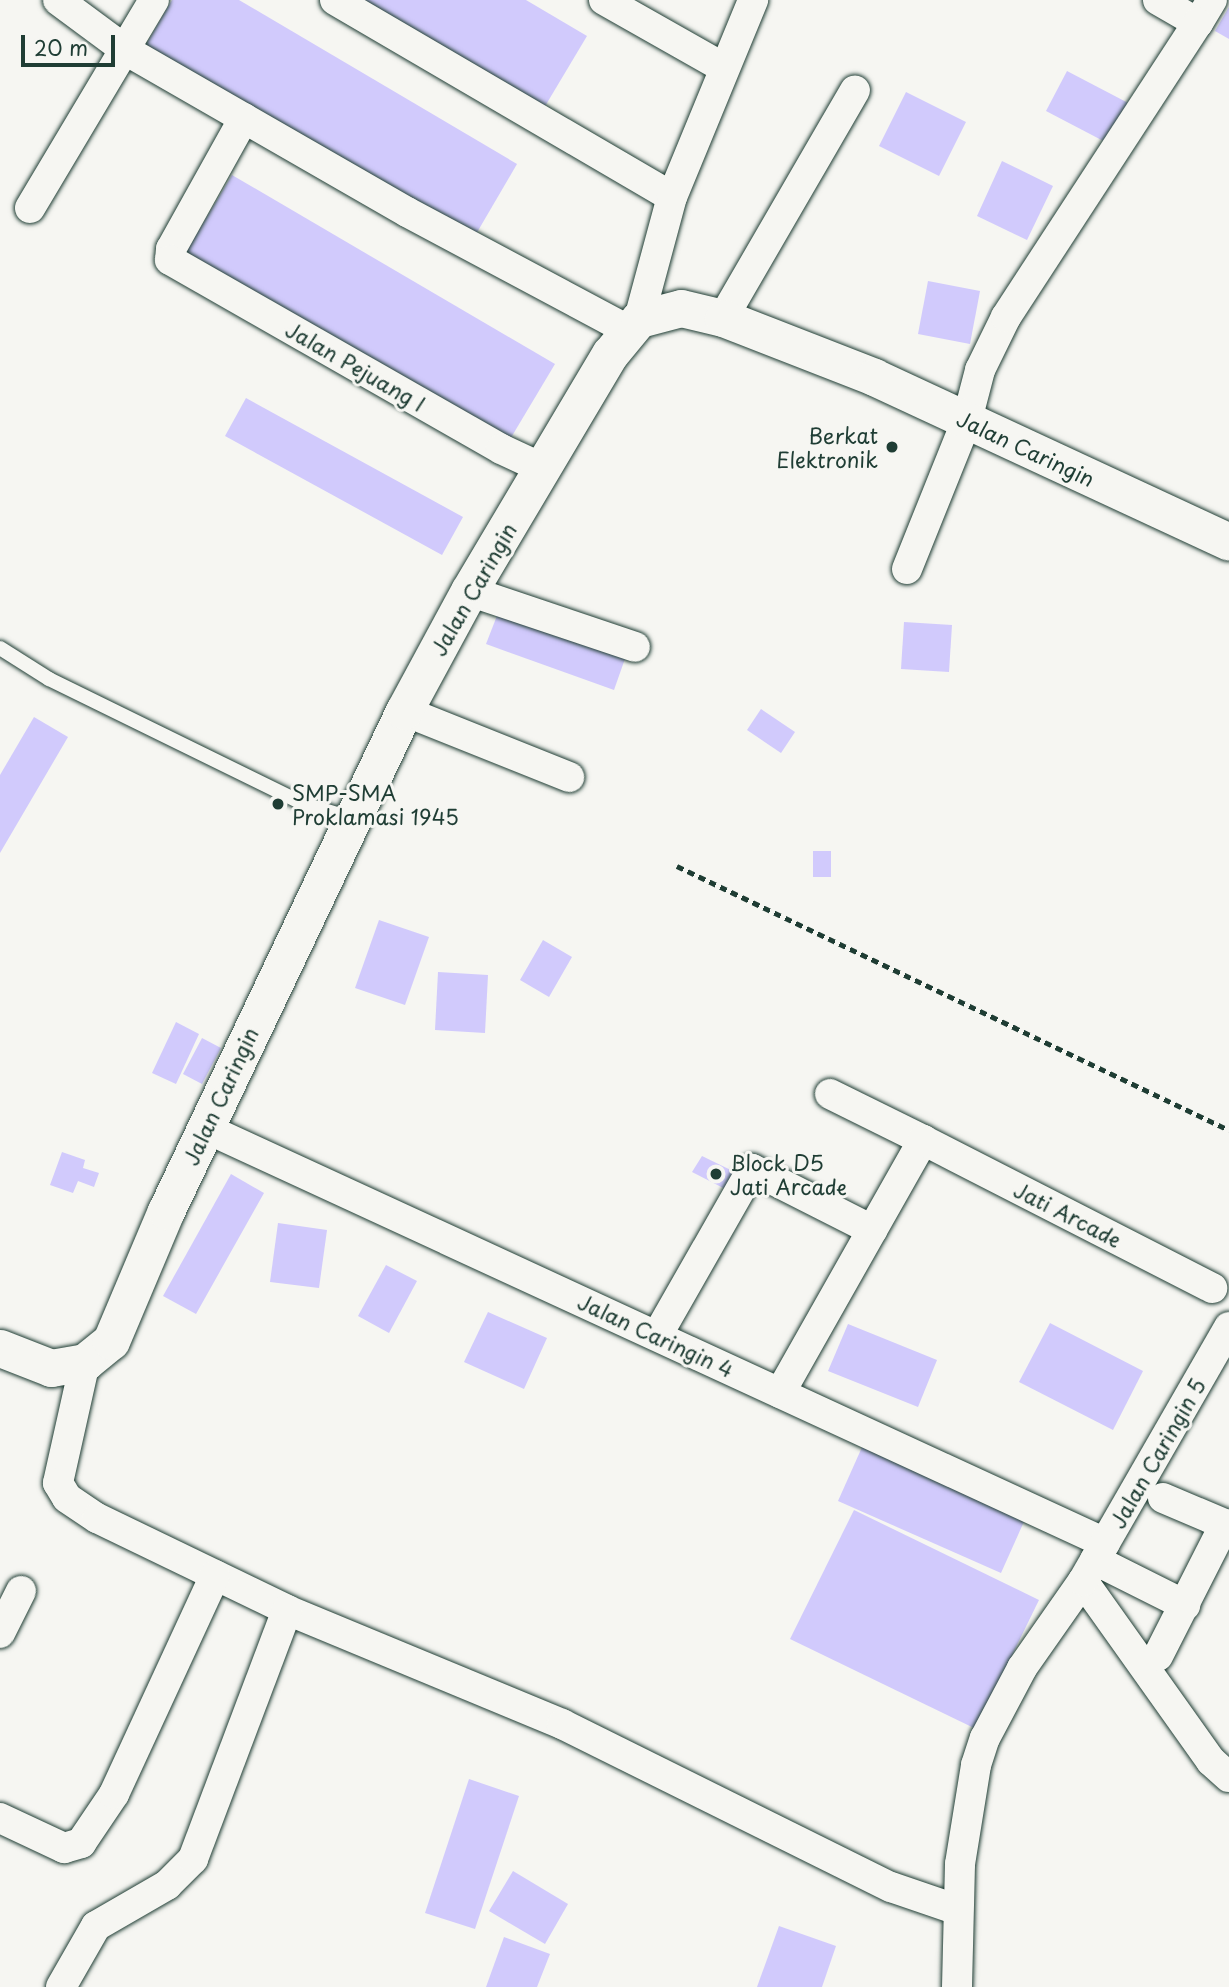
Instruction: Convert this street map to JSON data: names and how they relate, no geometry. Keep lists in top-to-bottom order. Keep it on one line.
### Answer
{"streets":{"street":["Jalan Pejuang I","Jalan Caringin","Jati Arcade","Jalan Caringin 4","Jalan Caringin 5"]},"crossings":[["Jalan Pejuang I","Jalan Caringin"],["Jalan Caringin","Jalan Caringin 4"],["Jalan Caringin 4","Jalan Caringin 5"]],"places":["Berkat Elektronik","SMP-SMA Proklamasi 1945","Block D5 Jati Arcade"],"scale_bar":"20 m"}
